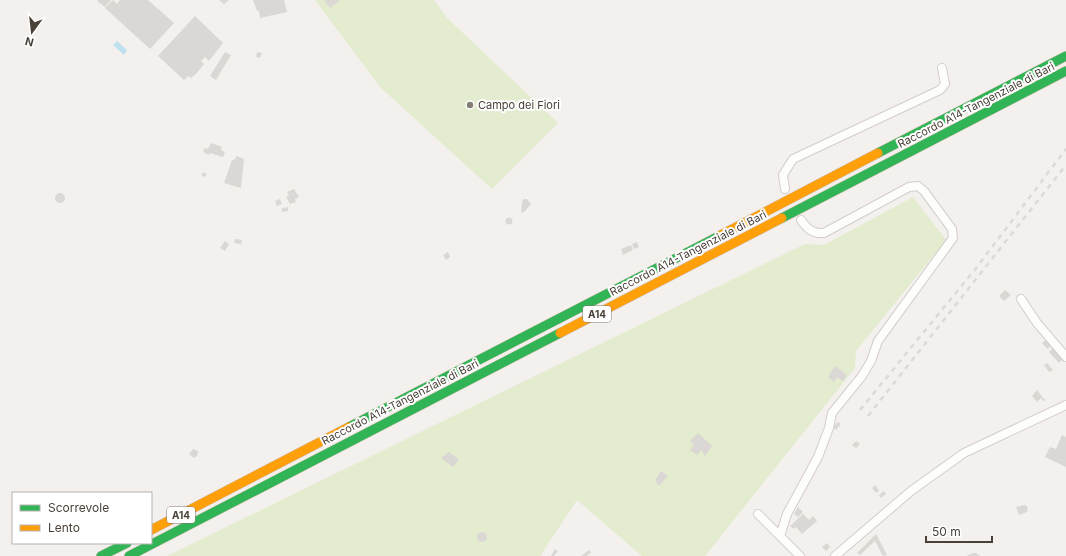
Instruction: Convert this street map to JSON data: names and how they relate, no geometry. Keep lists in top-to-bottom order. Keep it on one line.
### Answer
{"streets":{"highway":["Raccordo A14-Tangenziale di Bari","A14"]},"places":["Campo dei Fiori"],"legend":["Scorrevole","Lento"],"scale_bar":"50 m","north":"bottom"}
